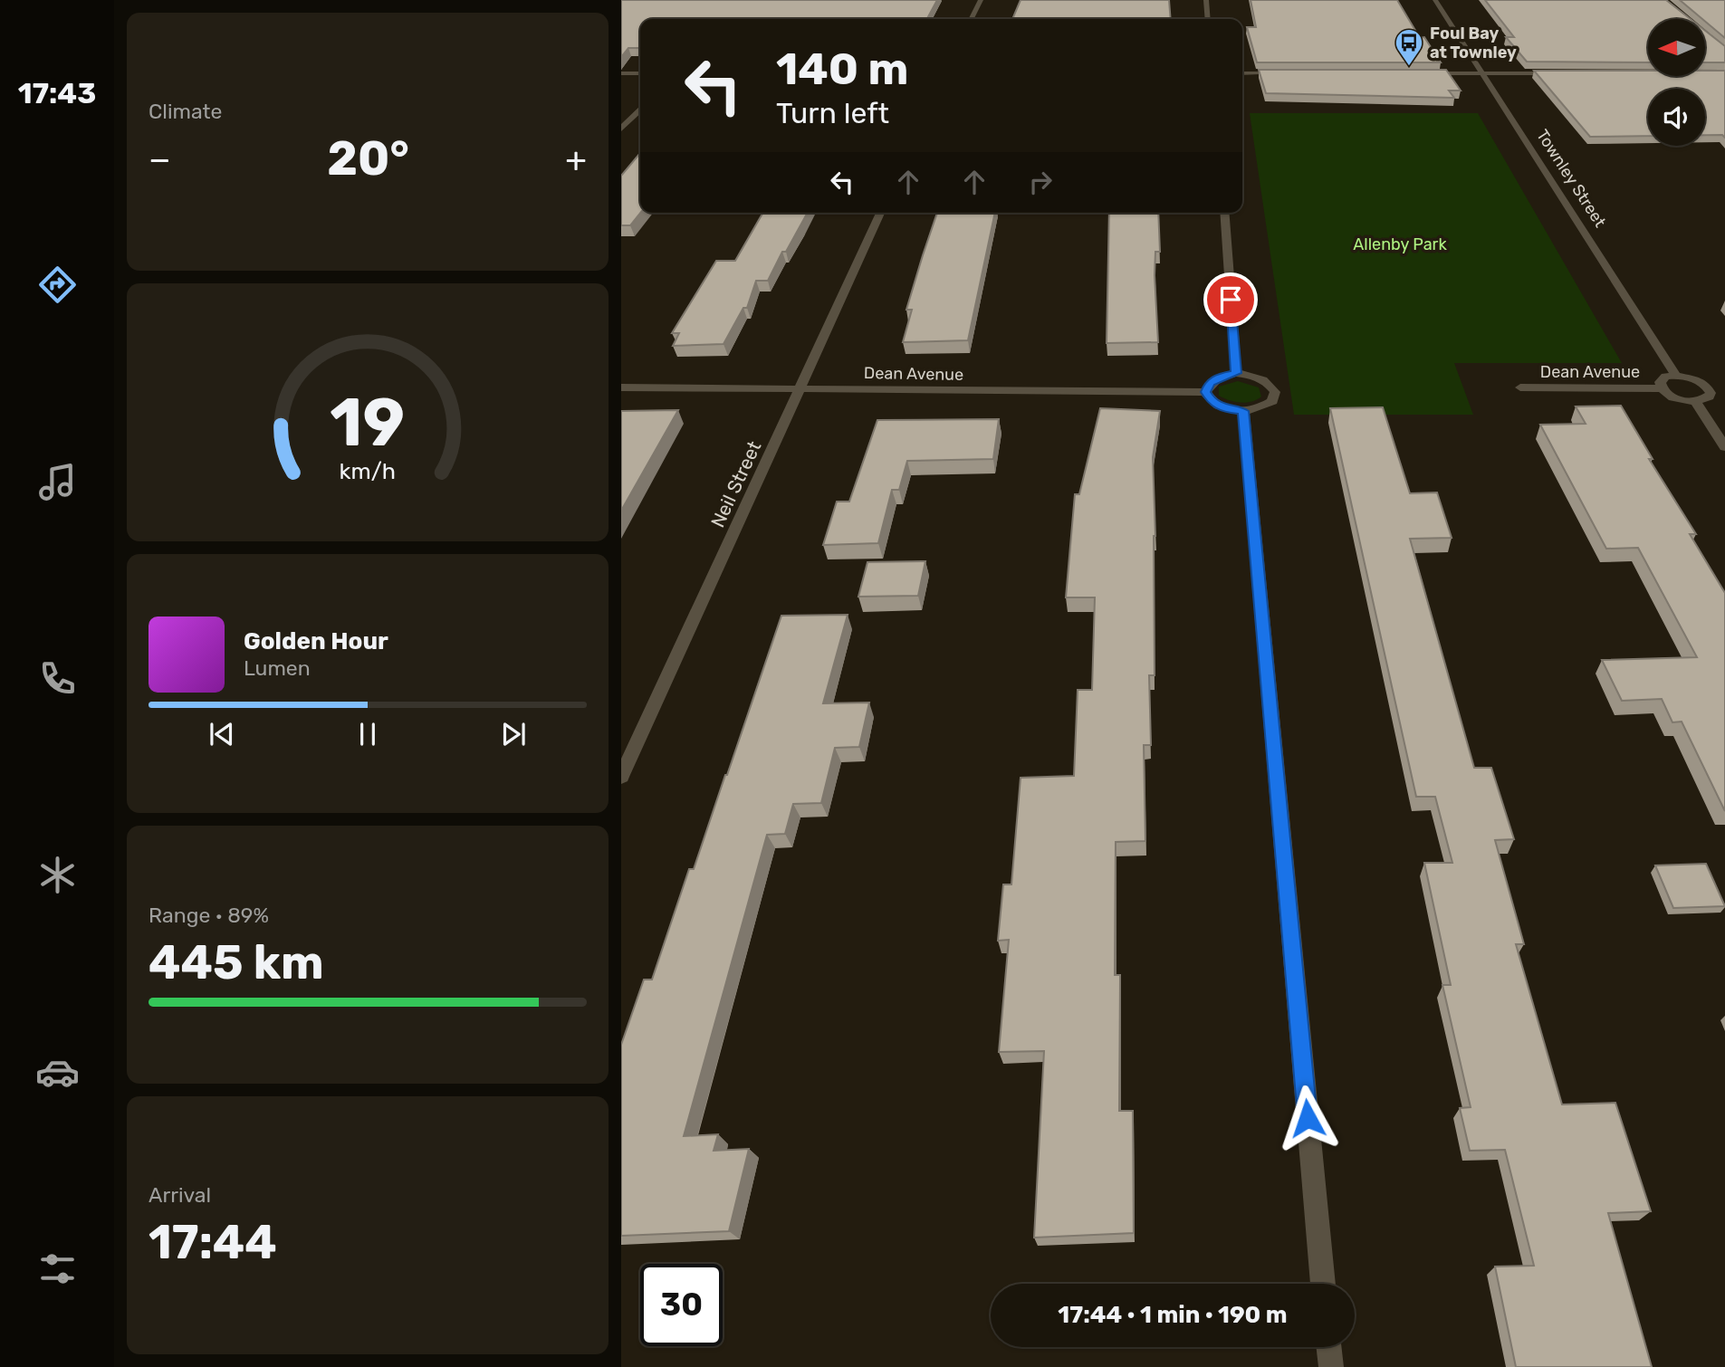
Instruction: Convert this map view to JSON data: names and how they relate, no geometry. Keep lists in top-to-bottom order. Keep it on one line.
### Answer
{"streets":{"street":["Townley Street","Dean Avenue","Neil Street"]},"crossings":[["Dean Avenue","Neil Street"]],"parks":["Allenby Park"],"places":{"bus stop":["Foul Bay at Townley"]},"north":"left","page":{"tabs":"17:43","tile":["Climate",["Range · 89%","445 km"],["Arrival","17:44"]],"turn":["140 m","Turn left"],"heat":["−","20°","+"],"song":["Golden Hour","Lumen"],"limit":"30","trip":"17:44 · 1 min · 190 m","gauge":["19","km/h"]}}
